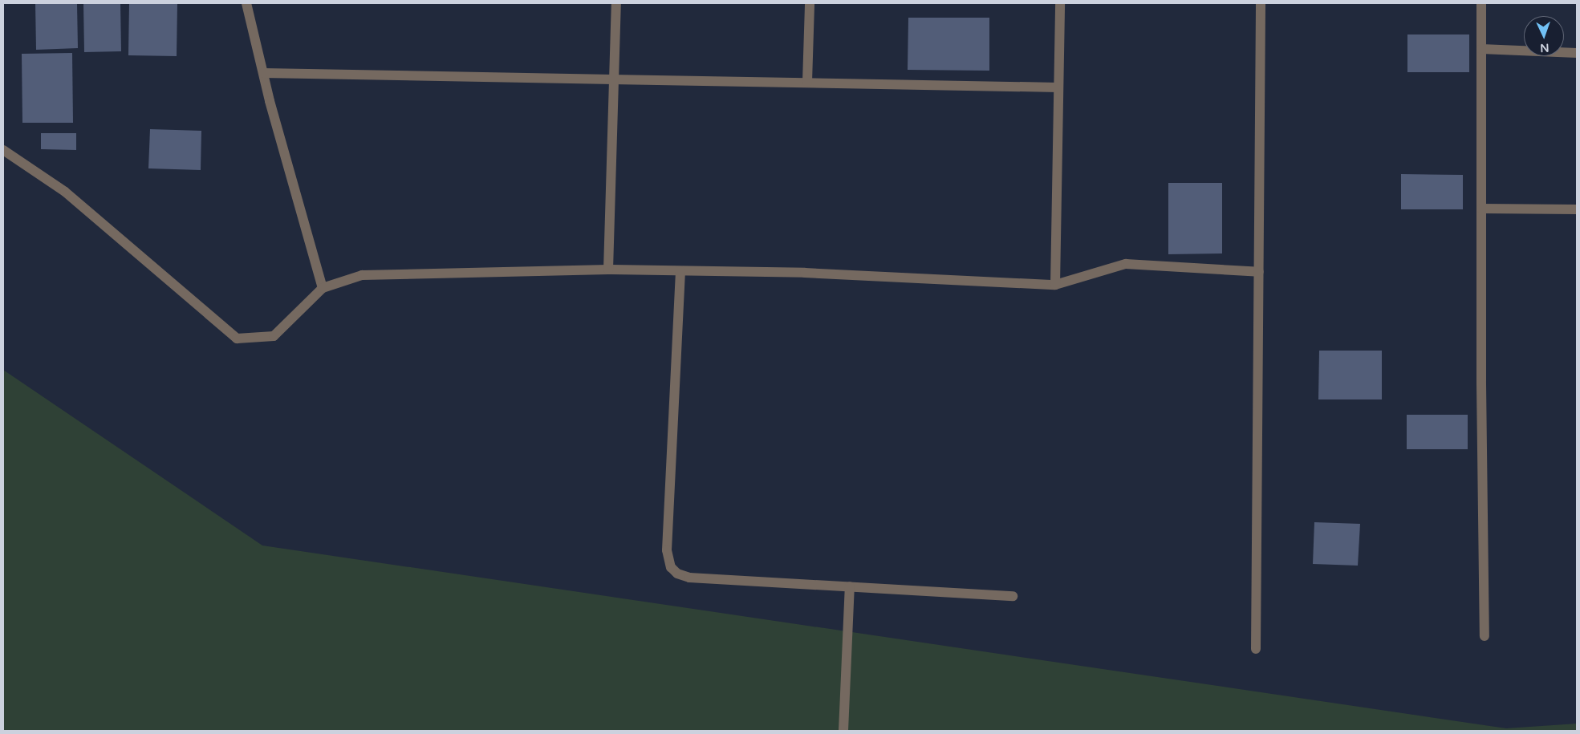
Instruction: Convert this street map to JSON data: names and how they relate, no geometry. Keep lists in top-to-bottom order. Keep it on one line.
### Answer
{"north":"bottom"}
